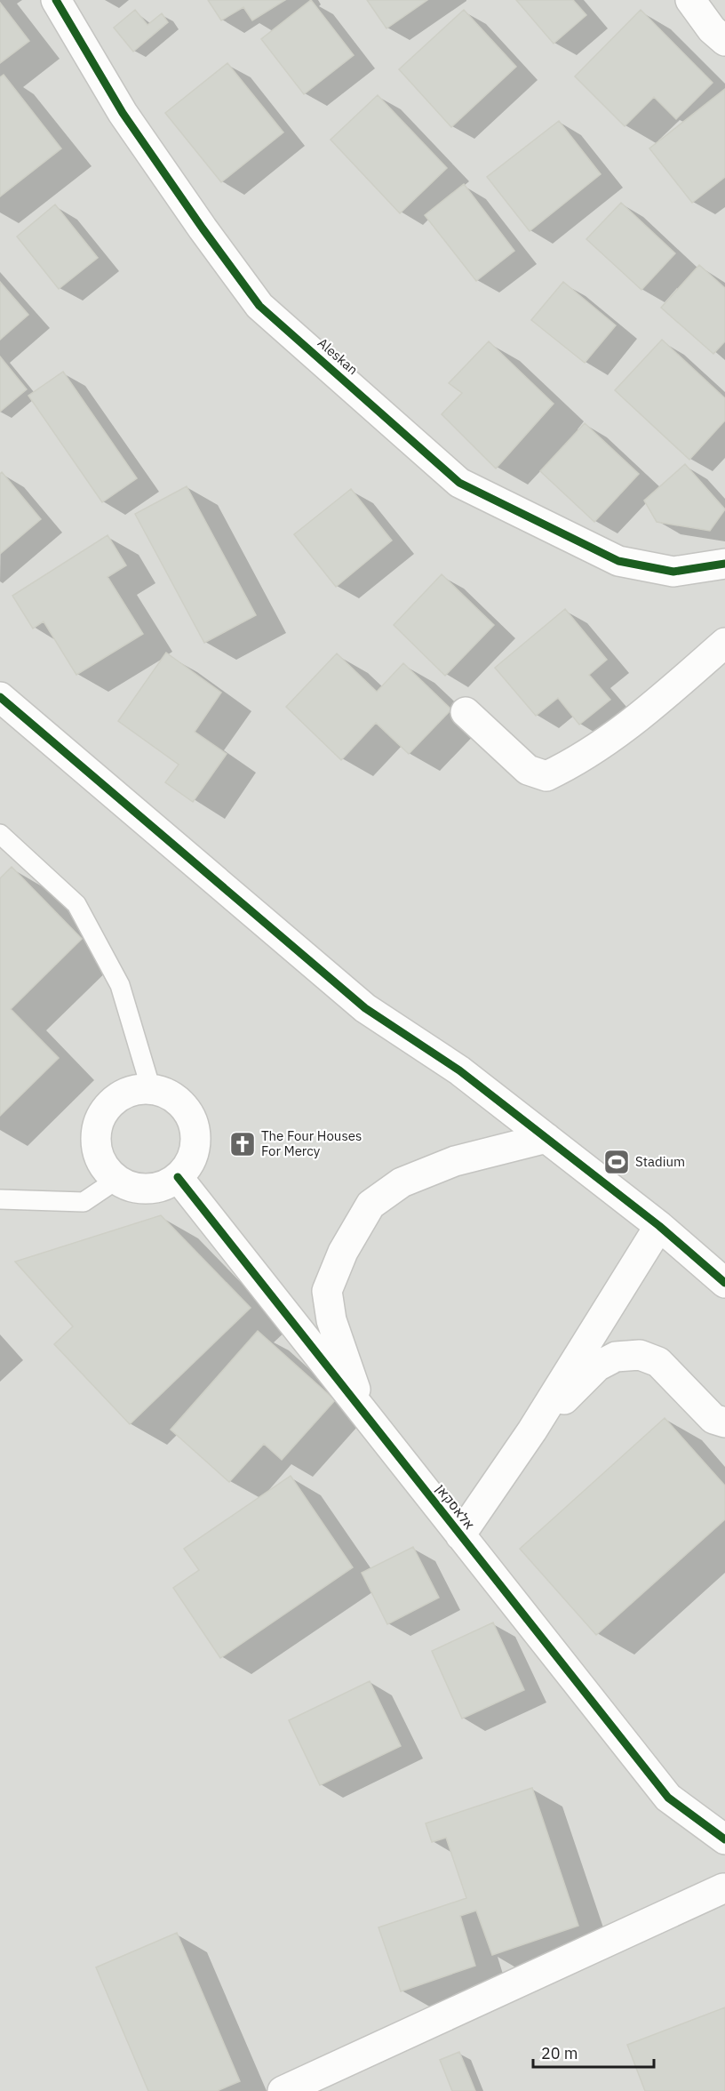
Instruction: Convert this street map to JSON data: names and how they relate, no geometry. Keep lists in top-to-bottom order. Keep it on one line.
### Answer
{"streets":{"street":["Aleskan","אלאסקאן"]},"places":{"church":["The Four Houses For Mercy"],"sports":["Stadium"]},"scale_bar":"20 m"}
